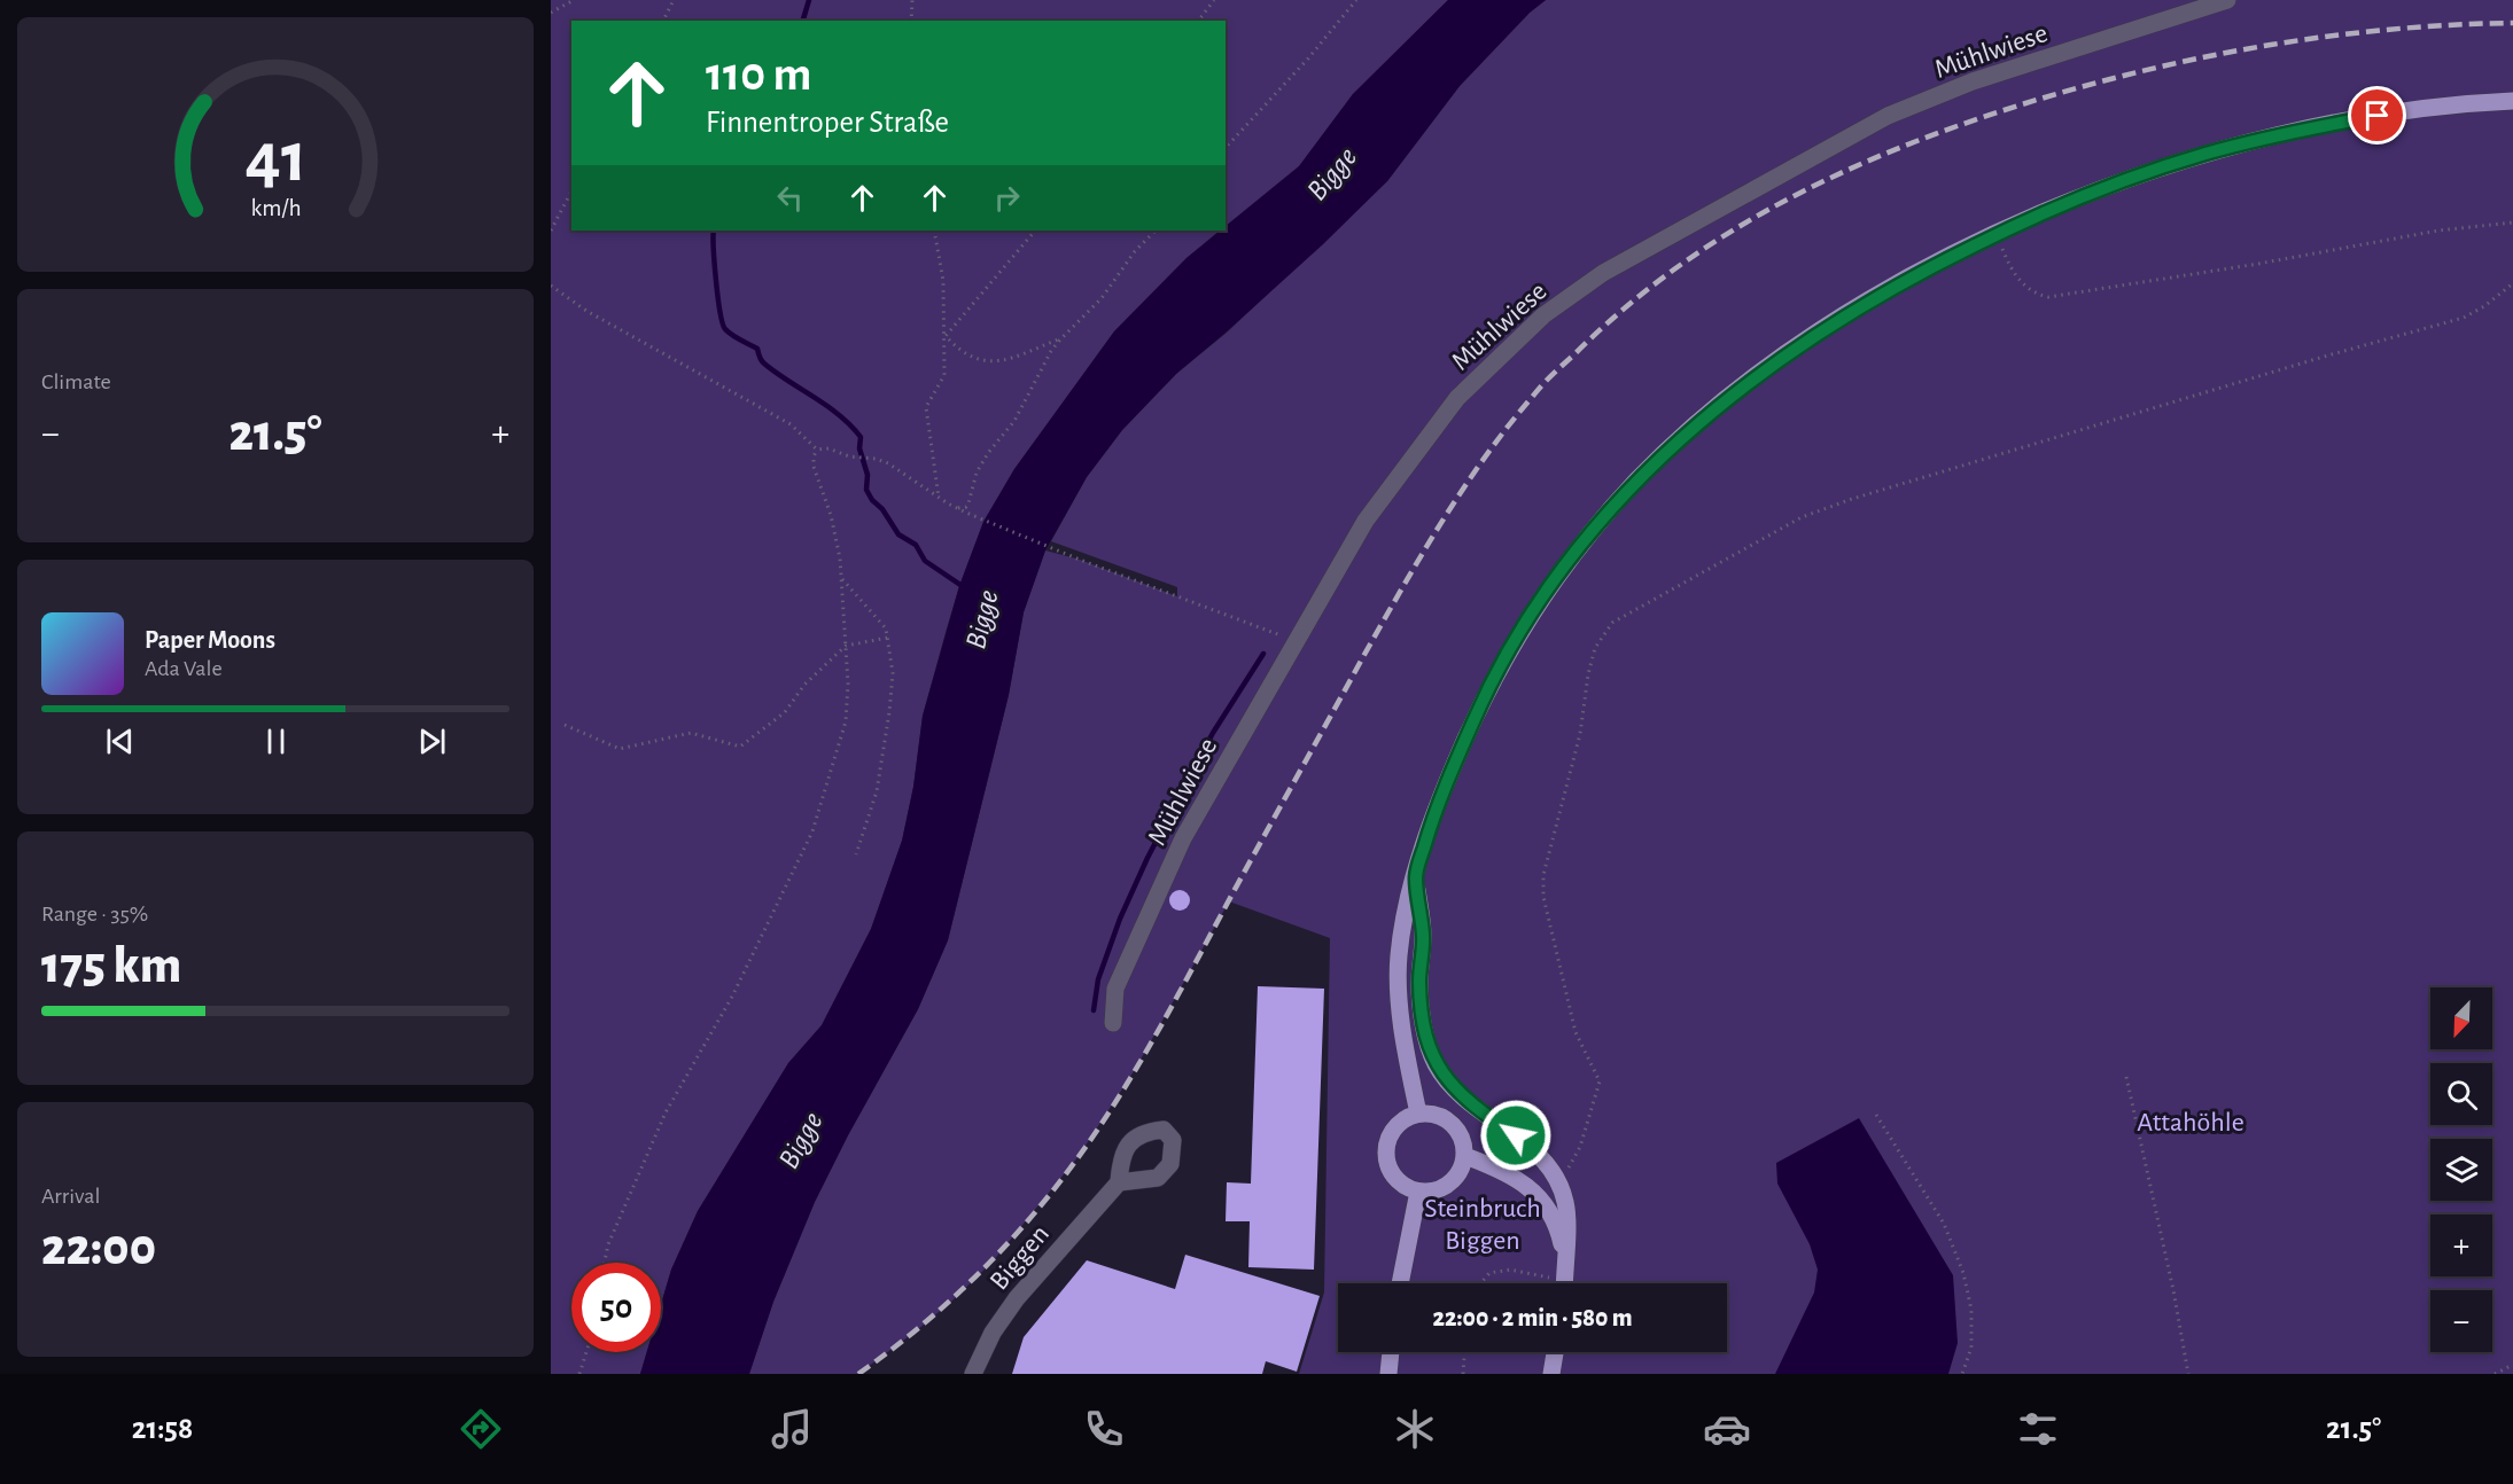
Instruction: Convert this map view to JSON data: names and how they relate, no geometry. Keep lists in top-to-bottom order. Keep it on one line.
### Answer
{"streets":{"street":["Mühlwiese","Biggen"]},"water":["Bigge"],"parks":["Attahöhle","Steinbruch Biggen"],"north":"bottom left","page":{"turn":["110 m","Finnentroper Straße"],"tile":["Climate",["Range · 35%","175 km"],["Arrival","22:00"]],"heat":["−","21.5°","+"],"song":["Paper Moons","Ada Vale"],"map_buttons":["+","−"],"limit":"50","trip":"22:00 · 2 min · 580 m","tabs":["21:58","21.5°"],"gauge":["41","km/h"]}}
